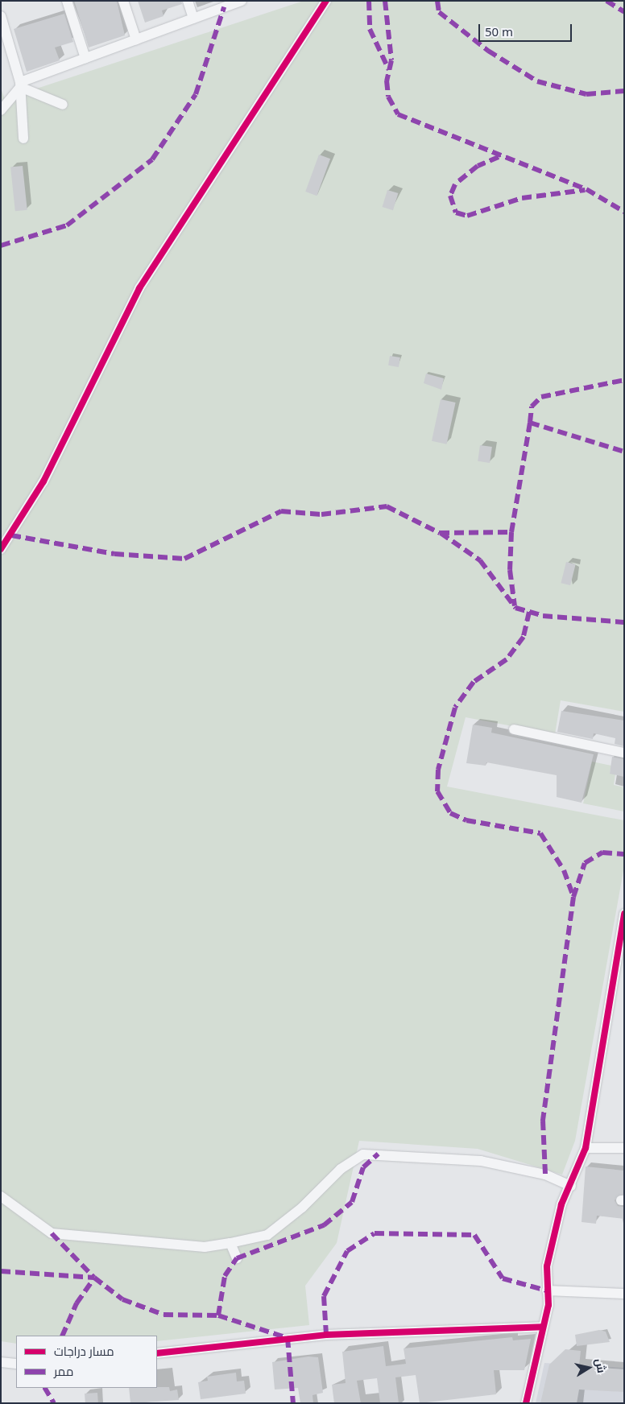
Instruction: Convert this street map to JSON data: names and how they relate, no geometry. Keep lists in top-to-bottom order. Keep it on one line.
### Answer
{"legend":["مسار دراجات","ممر"],"scale_bar":"50 m","north":"right"}
